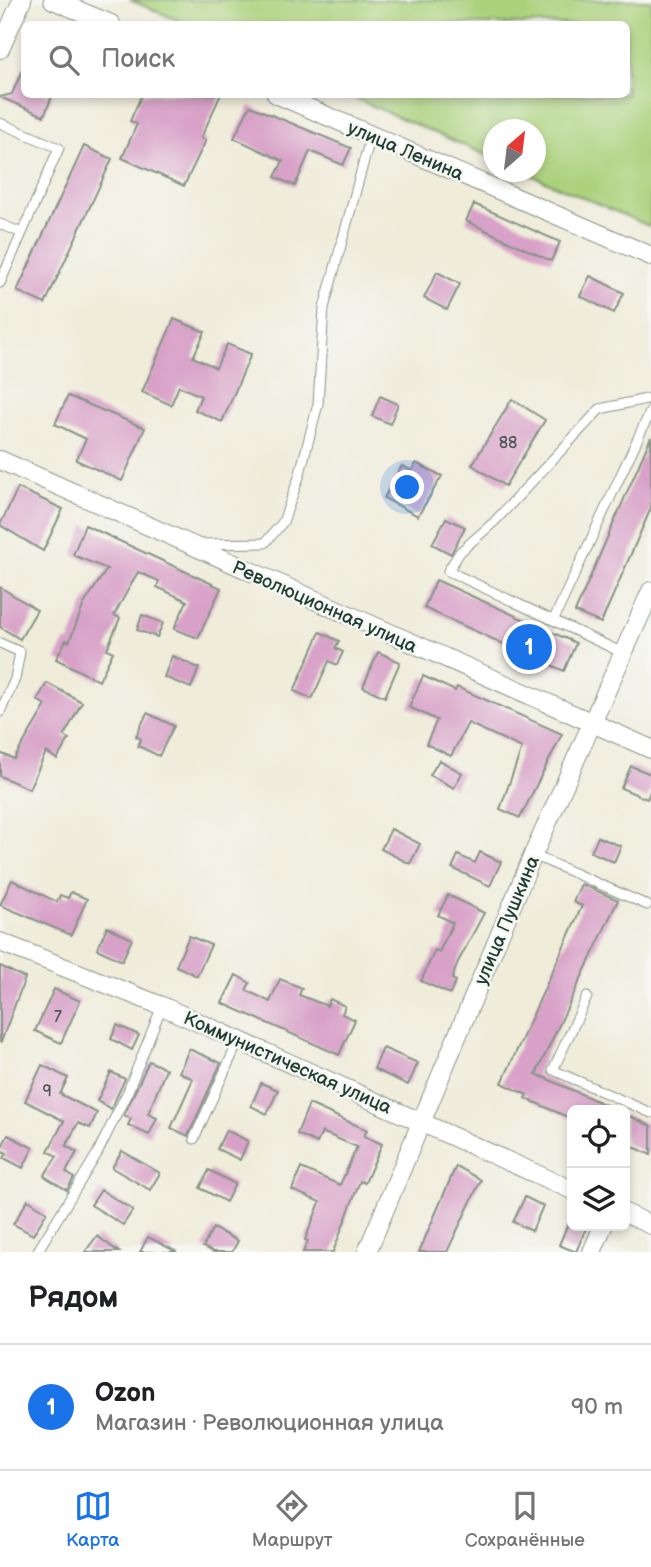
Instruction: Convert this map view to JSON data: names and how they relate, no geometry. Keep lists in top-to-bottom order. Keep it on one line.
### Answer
{"streets":{"street":["улица Ленина","Революционная улица","улица Пушкина","Коммунистическая улица"]},"crossings":[["Революционная улица","улица Пушкина"],["улица Пушкина","Коммунистическая улица"]],"house_numbers":["88","7","9"],"north":"top right","page":{"search":"Поиск","pins":"1","heading":"Рядом","list":[{"mark":"1","name":"Ozon","note":"Магазин · Революционная улица","value":"90 m"}],"nav":["Карта","Маршрут","Сохранённые"]}}
